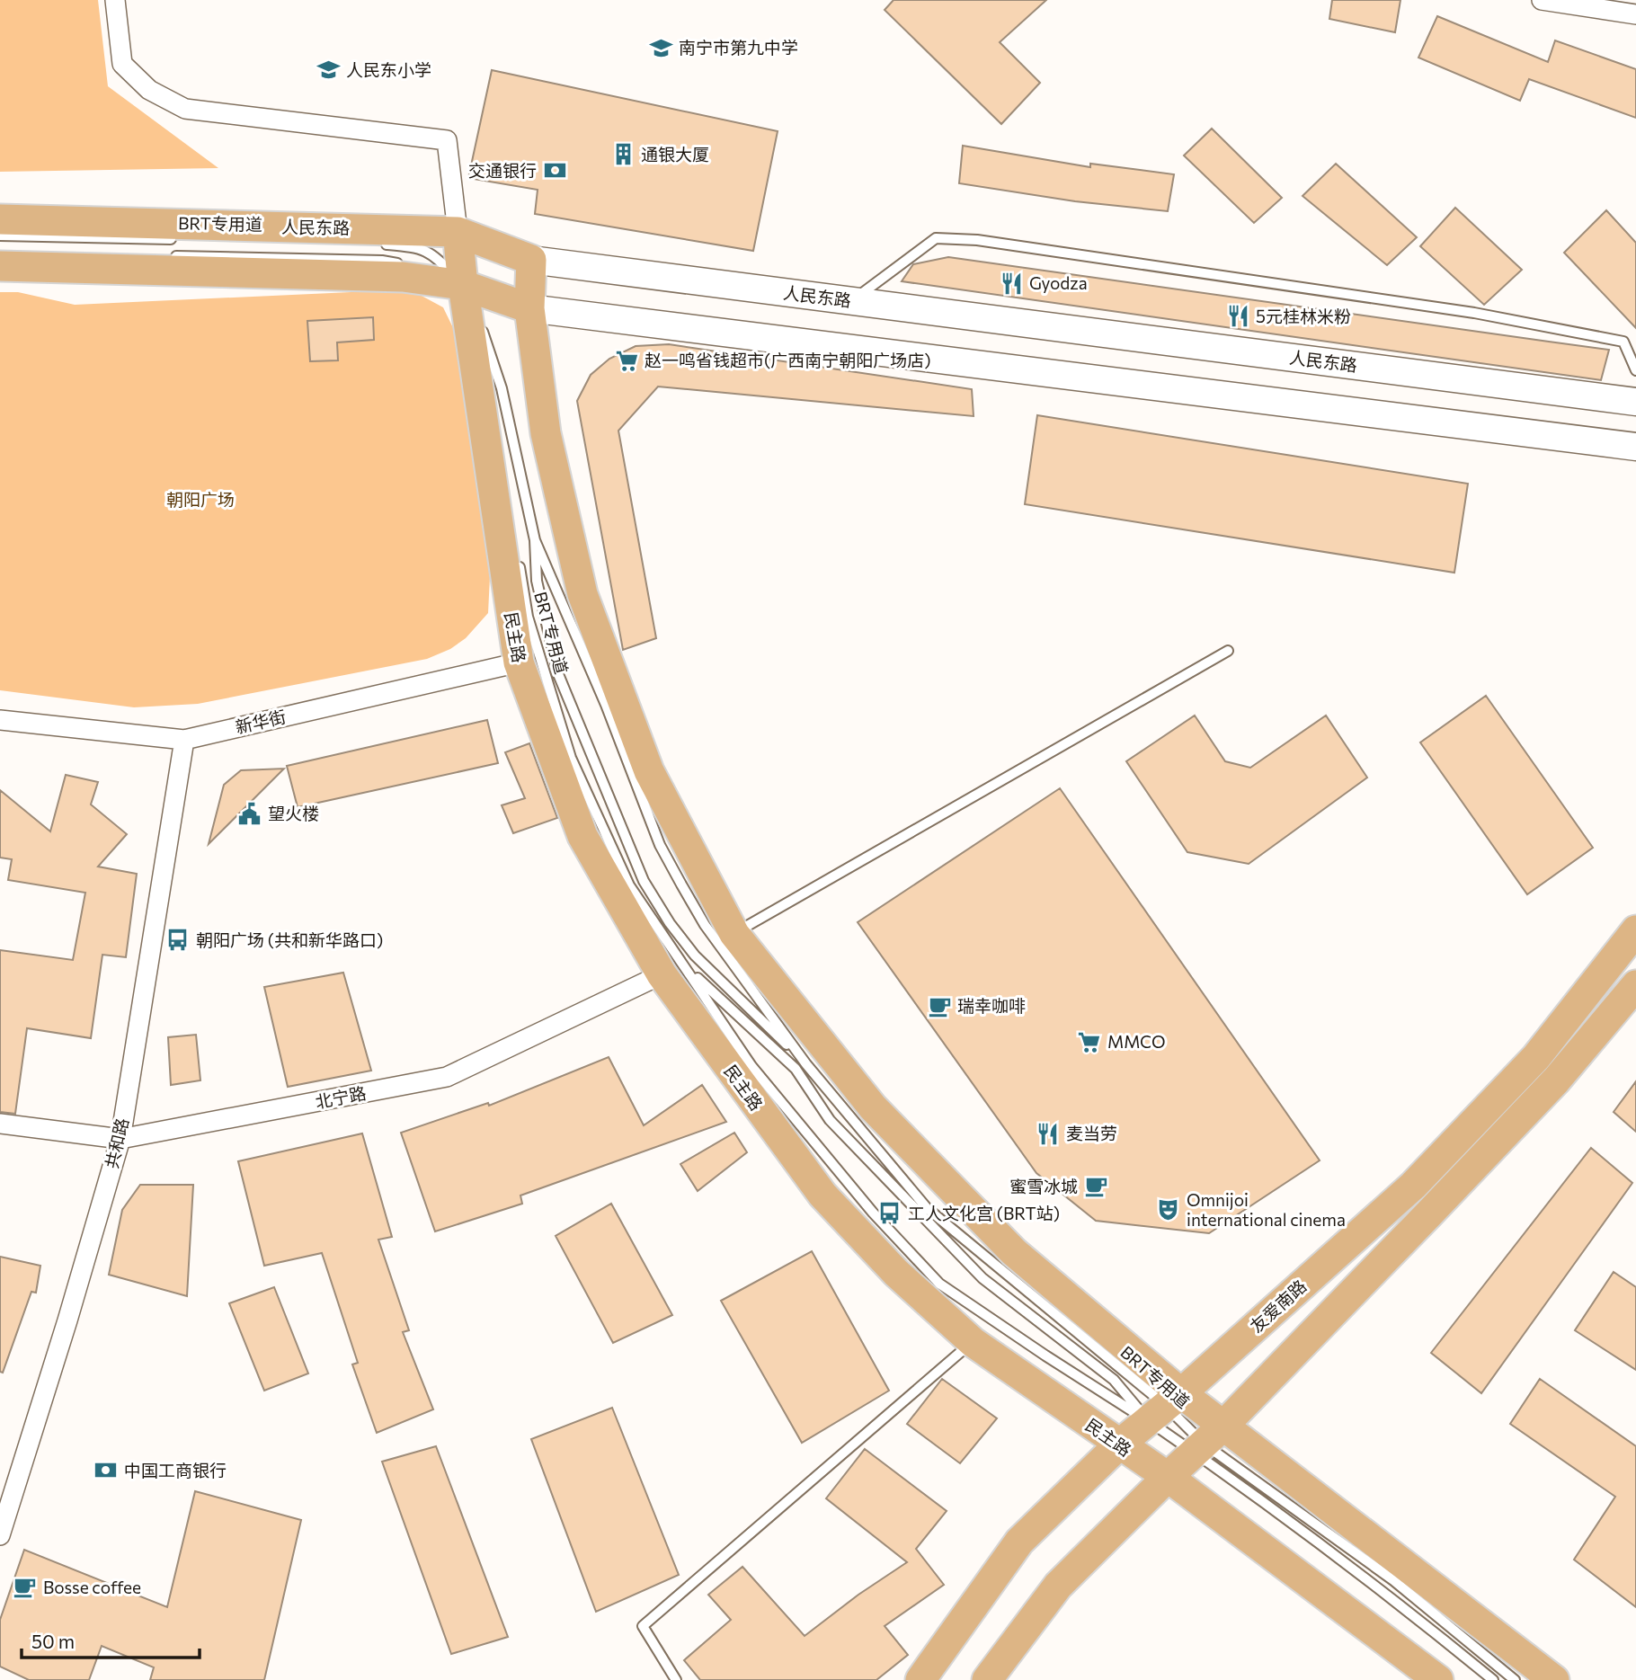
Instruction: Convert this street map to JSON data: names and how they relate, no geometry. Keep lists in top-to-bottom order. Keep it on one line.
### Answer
{"streets":{"main road":["人民东路","民主路","友爱南路"],"street":["新华街","北宁路","共和路"],"lane":["BRT专用道"]},"crossings":[["BRT专用道","民主路"],["BRT专用道","北宁路"],["BRT专用道","友爱南路"],["人民东路","民主路"],["民主路","新华街"],["民主路","北宁路"],["民主路","友爱南路"],["新华街","共和路"],["北宁路","共和路"]],"parks":["朝阳广场"],"places":{"school or university":["南宁市第九中学","人民东小学"],"building":["通银大厦"],"bank":["交通银行","中国工商银行"],"restaurant":["Gyodza","5元桂林米粉","麦当劳"],"supermarket":["赵一鸣省钱超市(广西南宁朝阳广场店)","MMCO"],"public building":["望火楼"],"bus stop":["朝阳广场 (共和新华路口)","工人文化宫 (BRT站)"],"cafe":["瑞幸咖啡","蜜雪冰城","Bosse coffee"],"theatre":["Omnijoi international cinema"]},"scale_bar":"50 m"}
